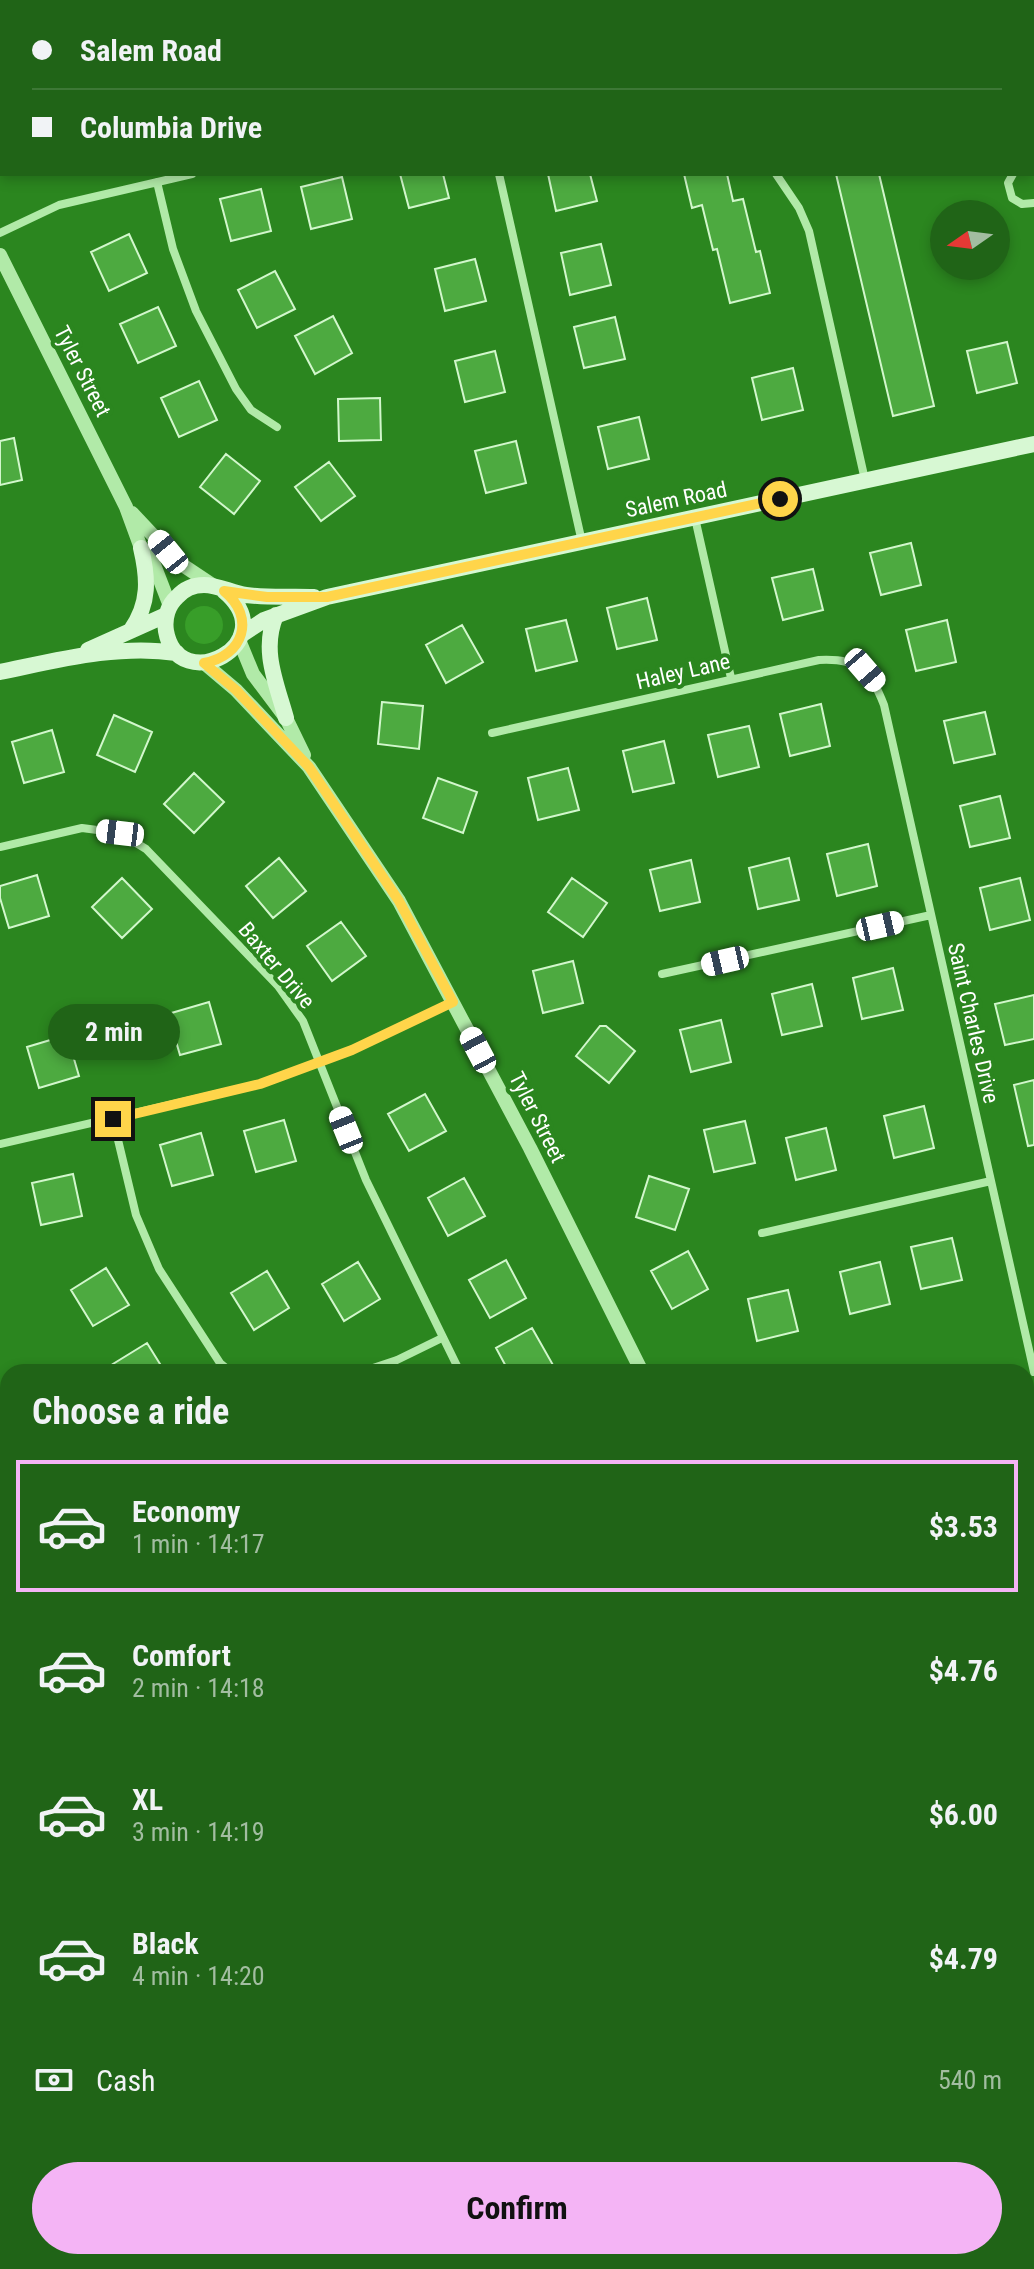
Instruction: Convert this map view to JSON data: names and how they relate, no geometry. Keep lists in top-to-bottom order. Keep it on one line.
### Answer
{"streets":{"main road":["Salem Road"],"street":["Tyler Street","Haley Lane","Baxter Drive","Saint Charles Drive"]},"crossings":[["Tyler Street","Salem Road"],["Haley Lane","Saint Charles Drive"]],"north":"left","page":{"banner":["Salem Road","Columbia Drive"],"bubble":"2 min","heading":"Choose a ride","list":[{"name":"Economy","note":"1 min · 14:17","value":"$3.53"},{"name":"Comfort","note":"2 min · 14:18","value":"$4.76"},{"name":"XL","note":"3 min · 14:19","value":"$6.00"},{"name":"Black","note":"4 min · 14:20","value":"$4.79"}],"pay":["Cash","540 m"],"buttons":"Confirm"}}
